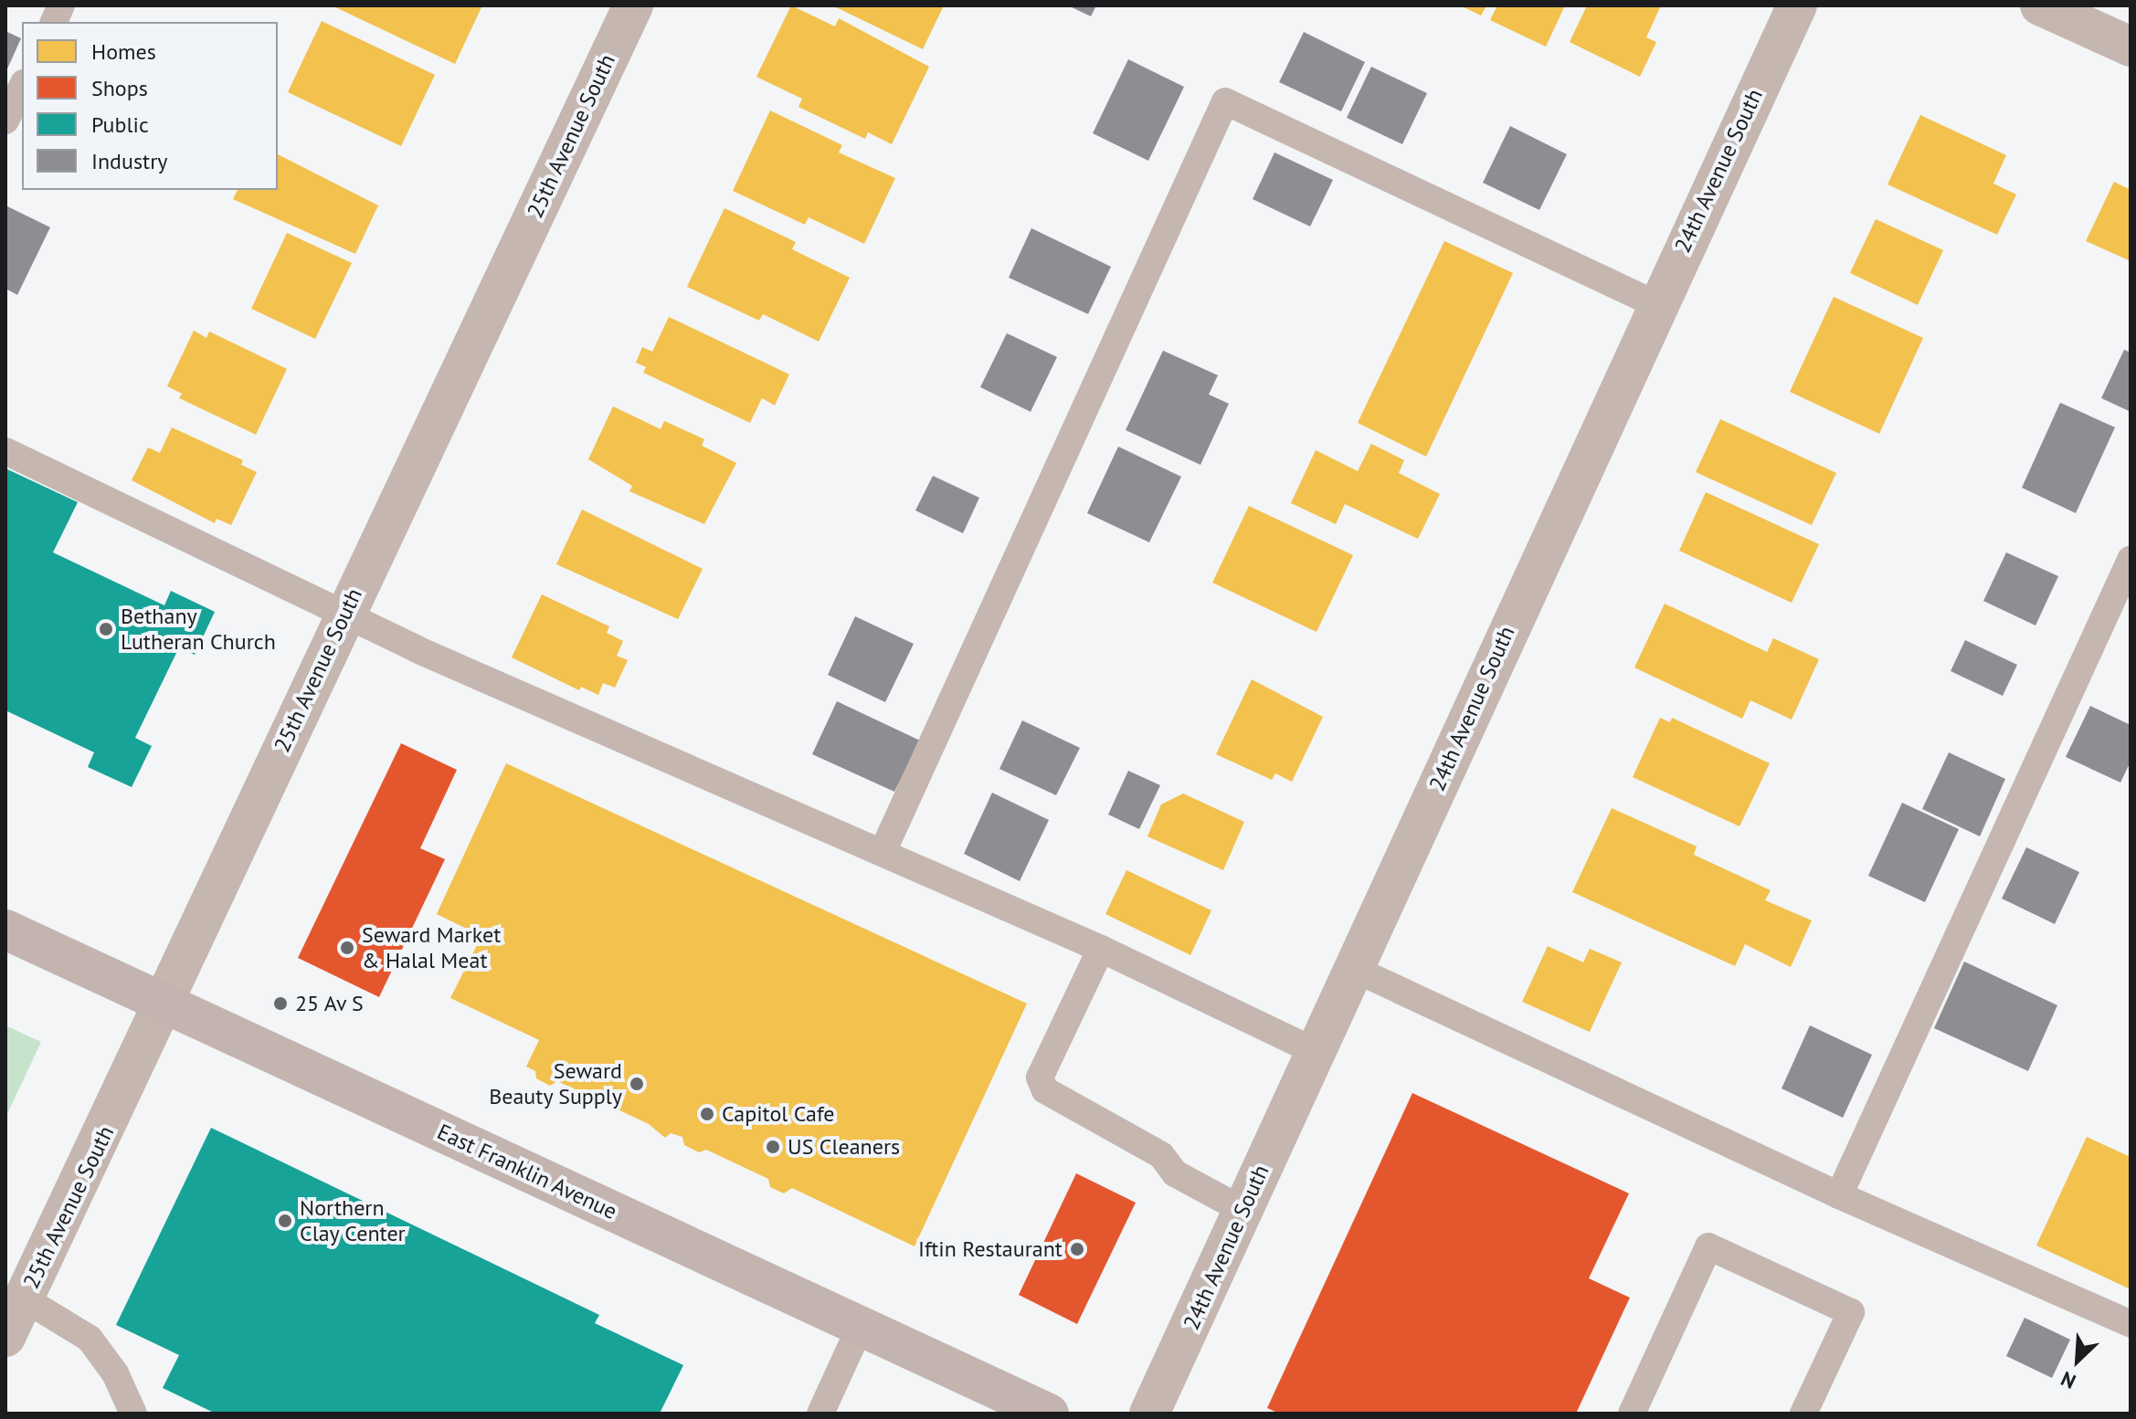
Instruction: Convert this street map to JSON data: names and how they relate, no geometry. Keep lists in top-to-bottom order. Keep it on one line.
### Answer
{"streets":{"street":["25th Avenue South","24th Avenue South","East Franklin Avenue"]},"crossings":[["25th Avenue South","East Franklin Avenue"]],"places":["Bethany Lutheran Church","Seward Market & Halal Meat","25 Av S","Seward Beauty Supply","Capitol Cafe","US Cleaners","Northern Clay Center","Iftin Restaurant"],"legend":["Homes","Shops","Public","Industry"],"north":"bottom left"}
